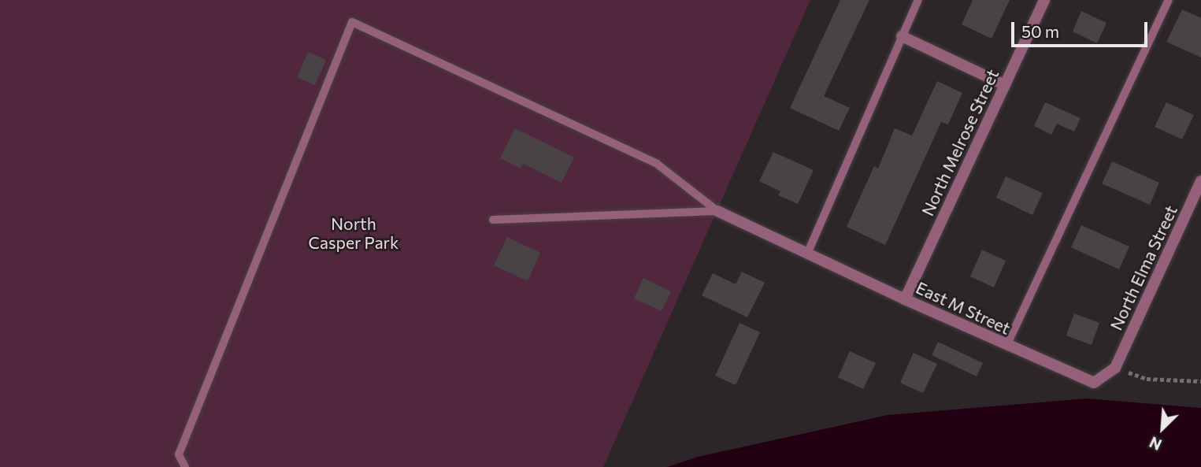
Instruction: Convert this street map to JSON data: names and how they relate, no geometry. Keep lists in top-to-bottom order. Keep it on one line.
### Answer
{"streets":{"street":["North Melrose Street","North Elma Street","East M Street"]},"crossings":[["North Melrose Street","East M Street"],["North Elma Street","East M Street"]],"parks":["North Casper Park"],"scale_bar":"50 m","north":"bottom left"}
